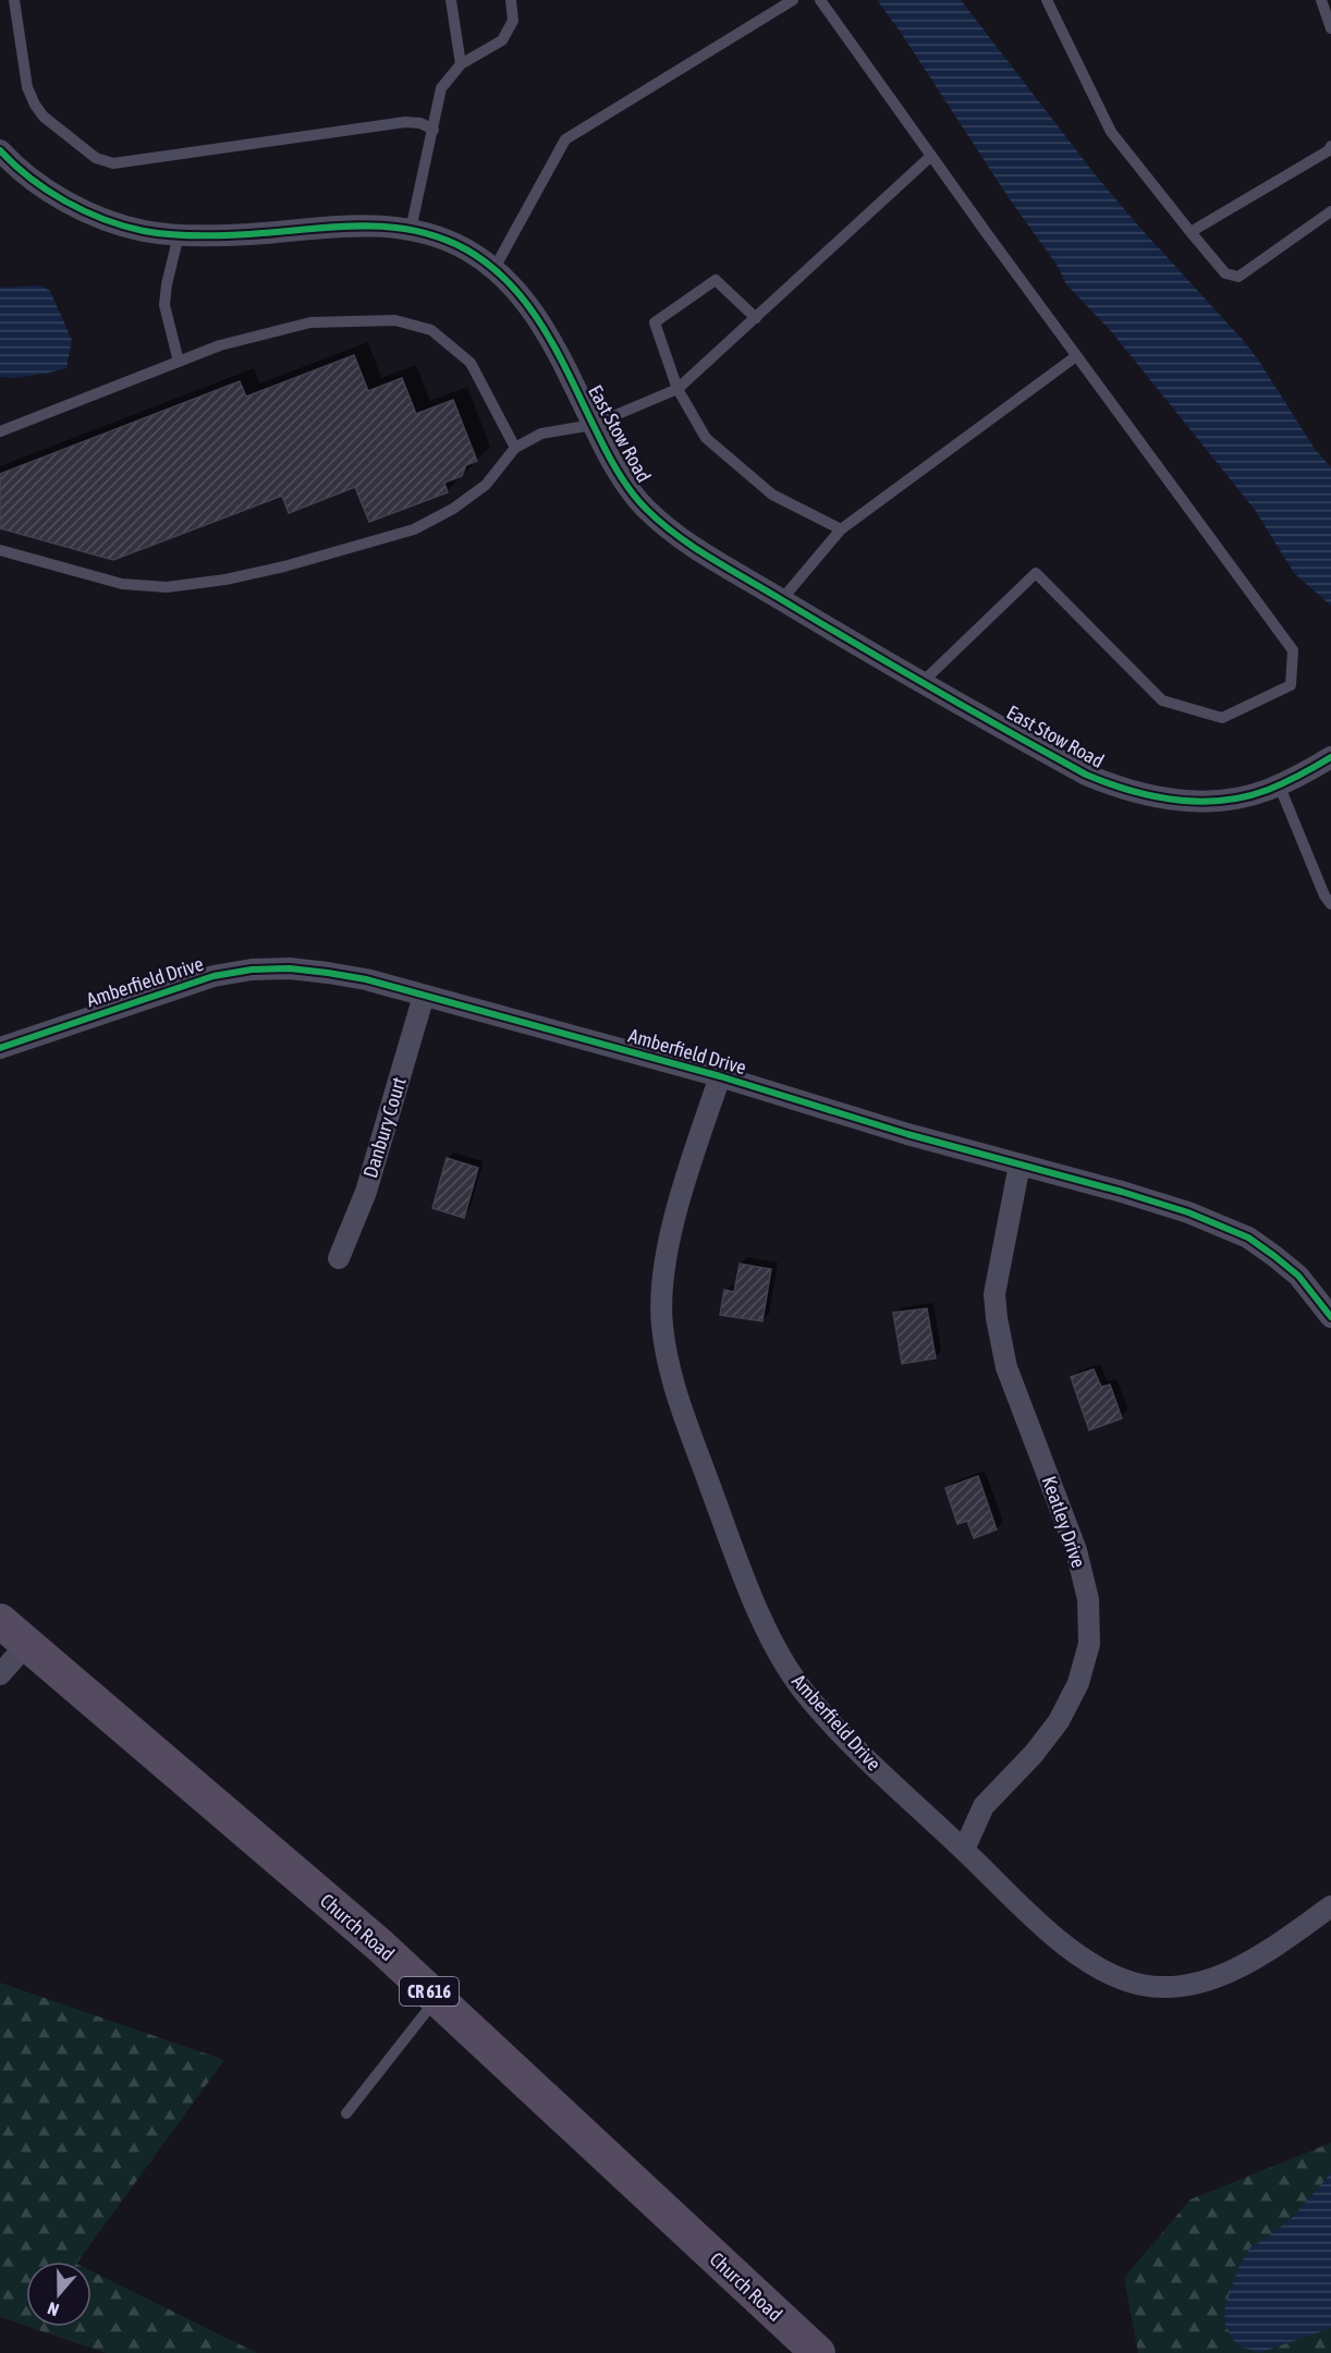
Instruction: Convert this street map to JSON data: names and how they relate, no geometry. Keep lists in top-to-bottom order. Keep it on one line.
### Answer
{"streets":{"main road":["Church Road","CR 616"],"street":["East Stow Road","Amberfield Drive","Danbury Court","Keatley Drive"]},"crossings":[["Amberfield Drive","Danbury Court"],["Amberfield Drive","Keatley Drive"]],"north":"bottom"}
